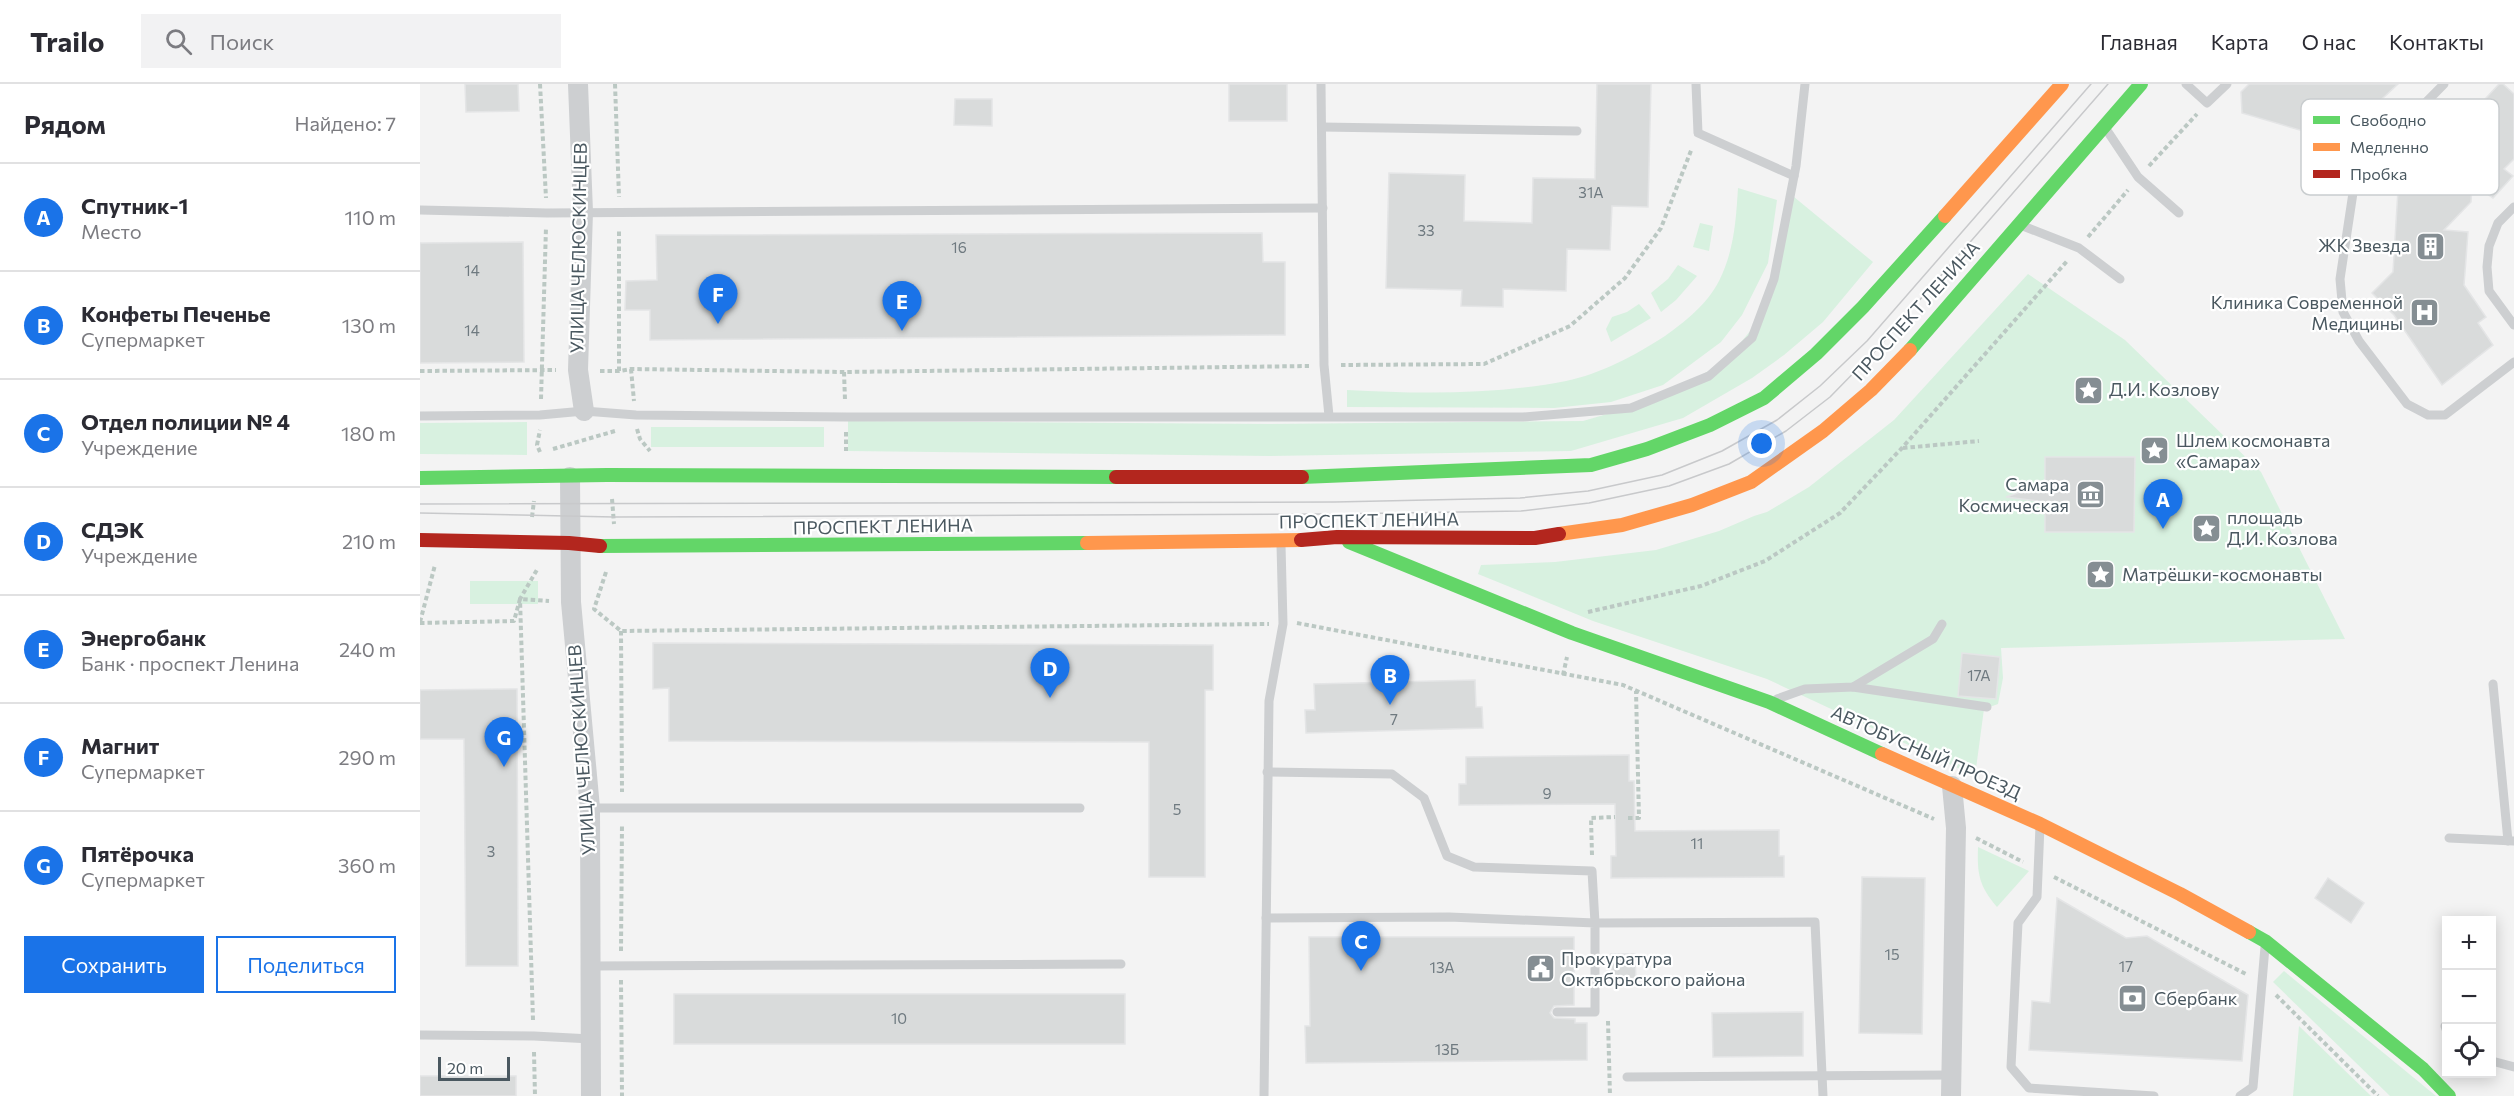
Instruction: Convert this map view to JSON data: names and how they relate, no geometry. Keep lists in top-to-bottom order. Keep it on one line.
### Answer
{"streets":{"main road":["ПРОСПЕКТ ЛЕНИНА","АВТОБУСНЫЙ ПРОЕЗД"],"street":["УЛИЦА ЧЕЛЮСКИНЦЕВ"]},"crossings":[["УЛИЦА ЧЕЛЮСКИНЦЕВ","ПРОСПЕКТ ЛЕНИНА"],["ПРОСПЕКТ ЛЕНИНА","АВТОБУСНЫЙ ПРОЕЗД"]],"places":{"building":["ЖК Звезда"],"hospital":["Клиника Современной Медицины"],"place":["Д.И. Козлову","Шлем космонавта «Самара»","площадь Д.И. Козлова","Матрёшки-космонавты"],"museum":["Самара Космическая"],"public building":["Прокуратура Октябрьского района"],"bank":["Сбербанк"]},"house_numbers":["31А","33","16","14","14","17А","7","9","5","11","3","15","17","13А","10","13Б"],"legend":["Свободно","Медленно","Пробка"],"scale_bar":"20 m","page":{"header":"Trailo","search":"Поиск","nav":["Главная","Карта","О нас","Контакты"],"heading":["Рядом","Найдено: 7"],"list":[{"mark":"A","name":"Спутник-1","note":"Место","value":"110 m"},{"mark":"B","name":"Конфеты Печенье","note":"Супермаркет","value":"130 m"},{"mark":"C","name":"Отдел полиции № 4","note":"Учреждение","value":"180 m"},{"mark":"D","name":"СДЭК","note":"Учреждение","value":"210 m"},{"mark":"E","name":"Энергобанк","note":"Банк · проспект Ленина","value":"240 m"},{"mark":"F","name":"Магнит","note":"Супермаркет","value":"290 m"},{"mark":"G","name":"Пятёрочка","note":"Супермаркет","value":"360 m"}],"pins":["F","E","A","D","B","G","C"],"map_buttons":["+","−"],"buttons":["Сохранить","Поделиться"],"scale":"20 m"}}
